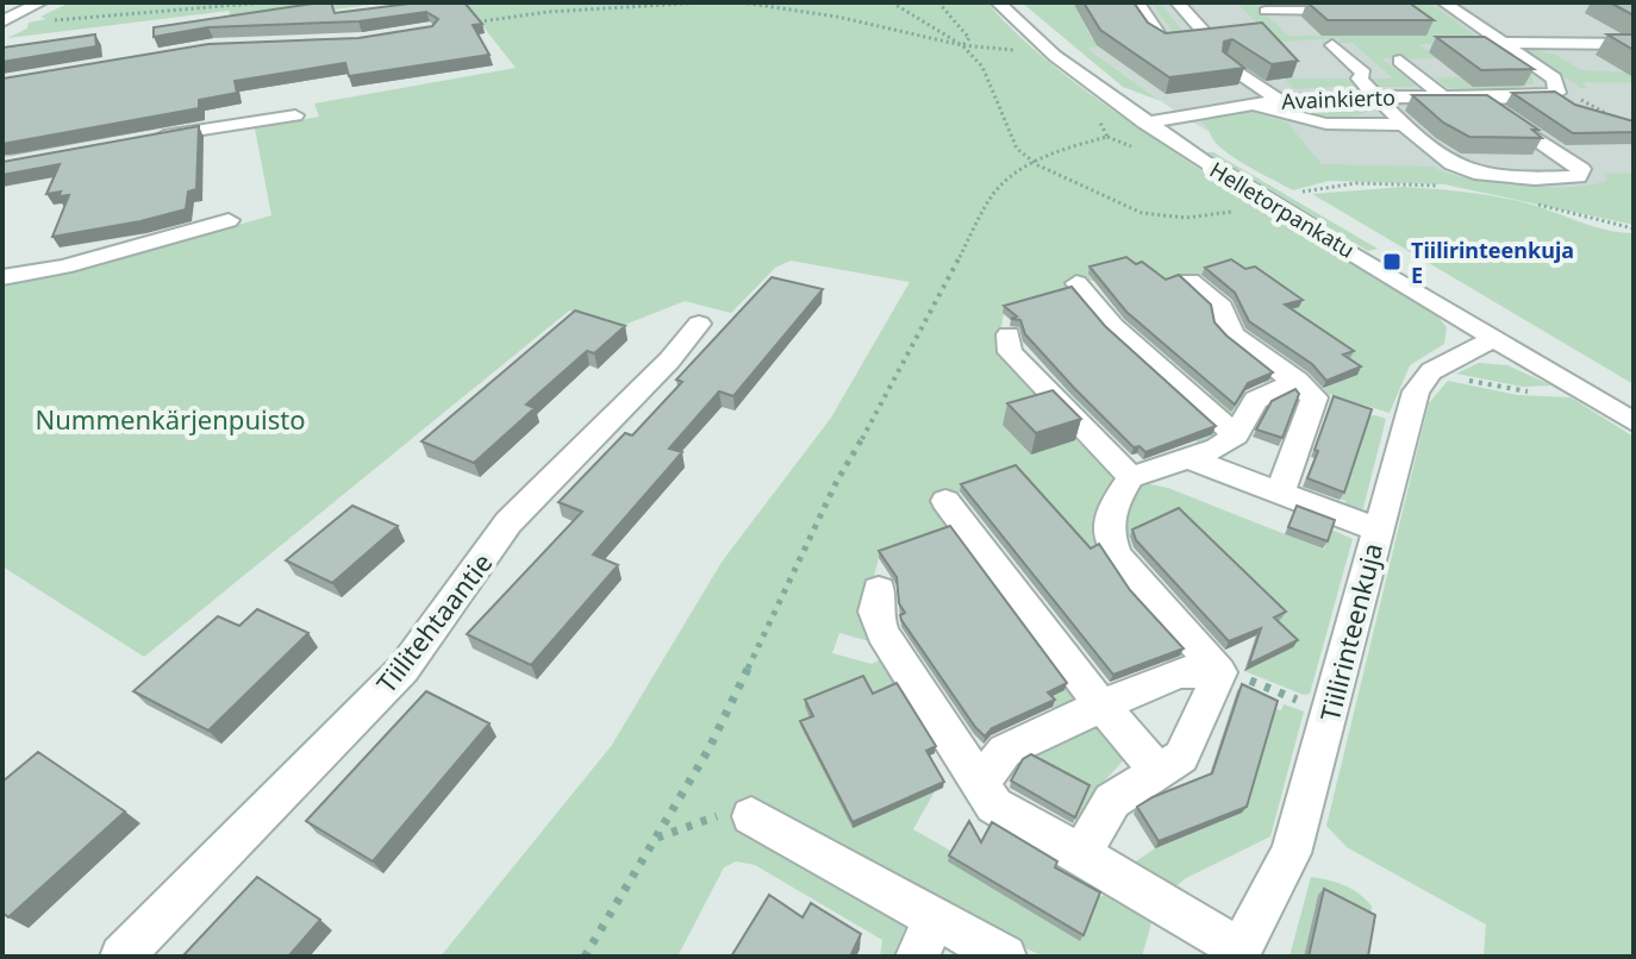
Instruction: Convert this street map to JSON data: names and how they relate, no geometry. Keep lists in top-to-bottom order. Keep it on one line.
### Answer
{"streets":{"street":["Avainkierto","Helletorpankatu","Tiilitehtaantie","Tiilirinteenkuja"]},"crossings":[["Avainkierto","Helletorpankatu"],["Helletorpankatu","Tiilirinteenkuja"]],"parks":["Nummenkärjenpuisto"],"places":{"transit":["Tiilirinteenkuja E"]}}
